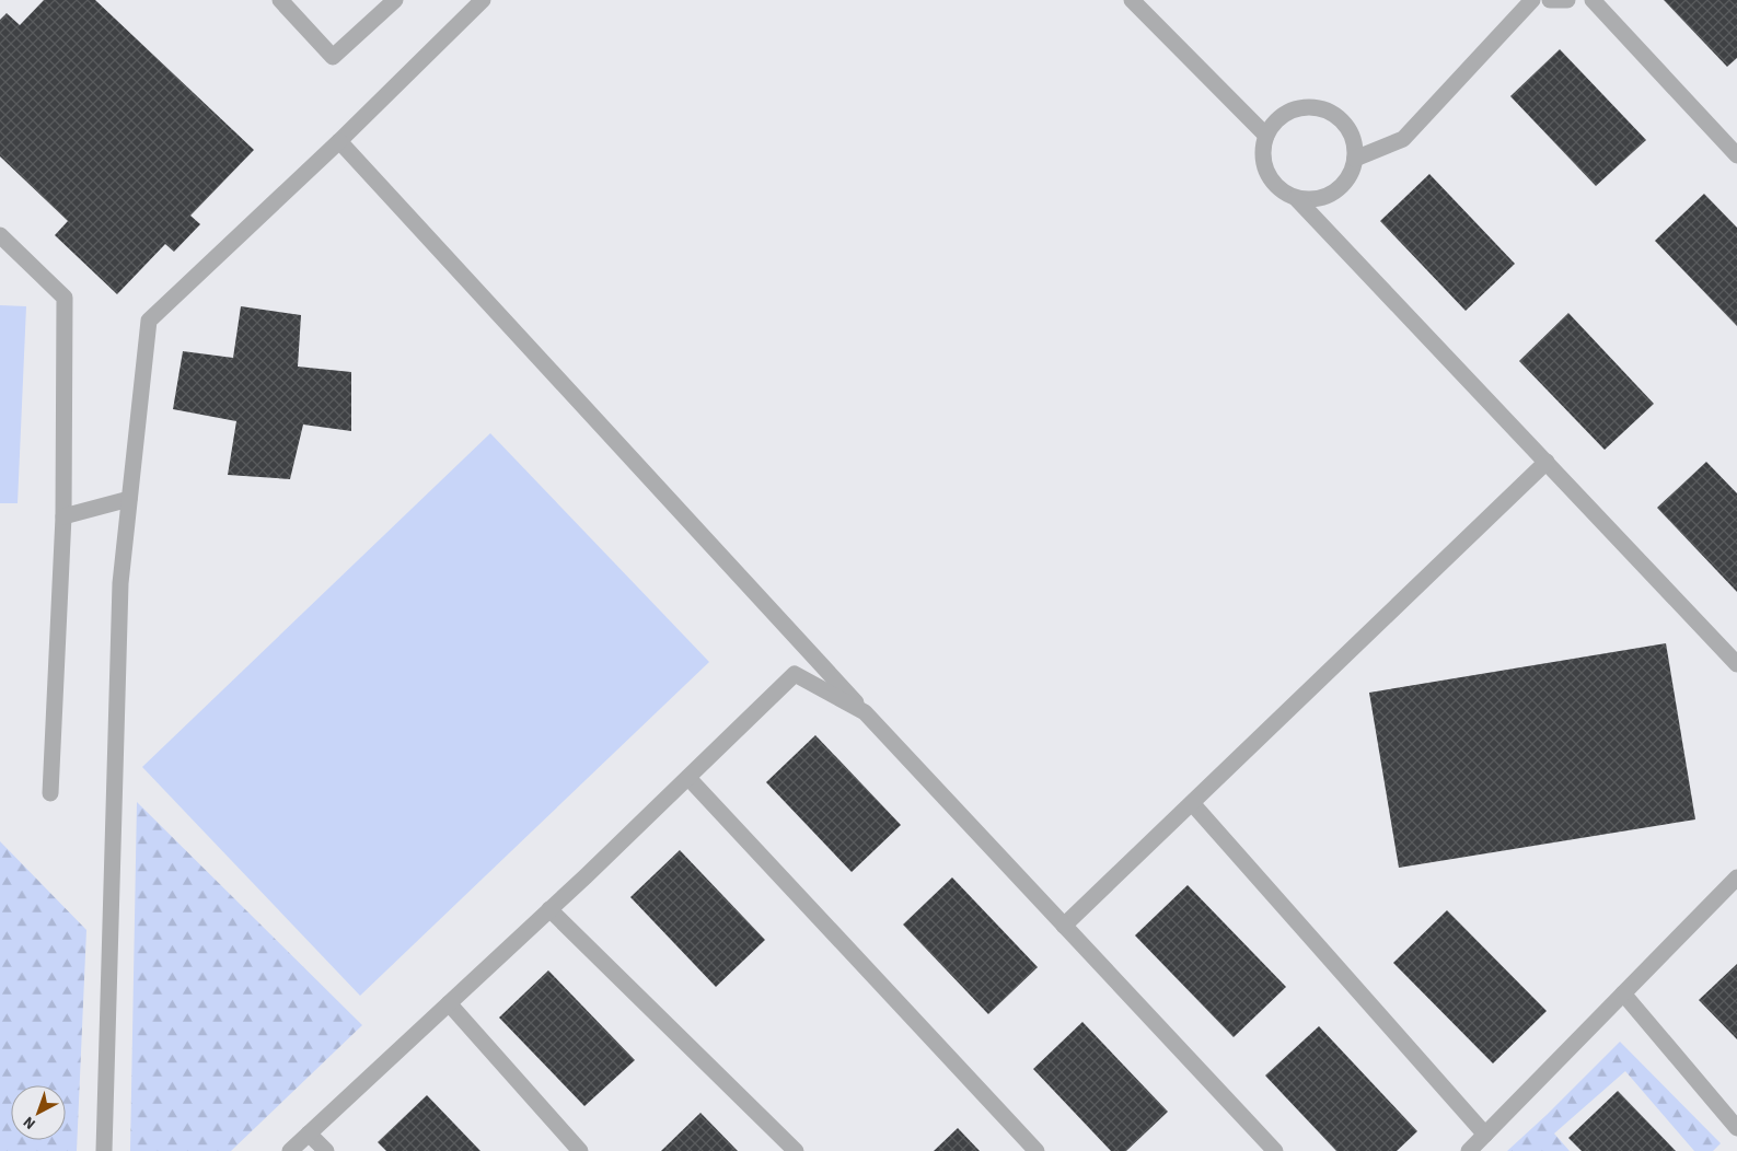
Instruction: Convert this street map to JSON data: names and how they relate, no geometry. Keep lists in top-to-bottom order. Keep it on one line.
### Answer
{"north":"bottom left"}
